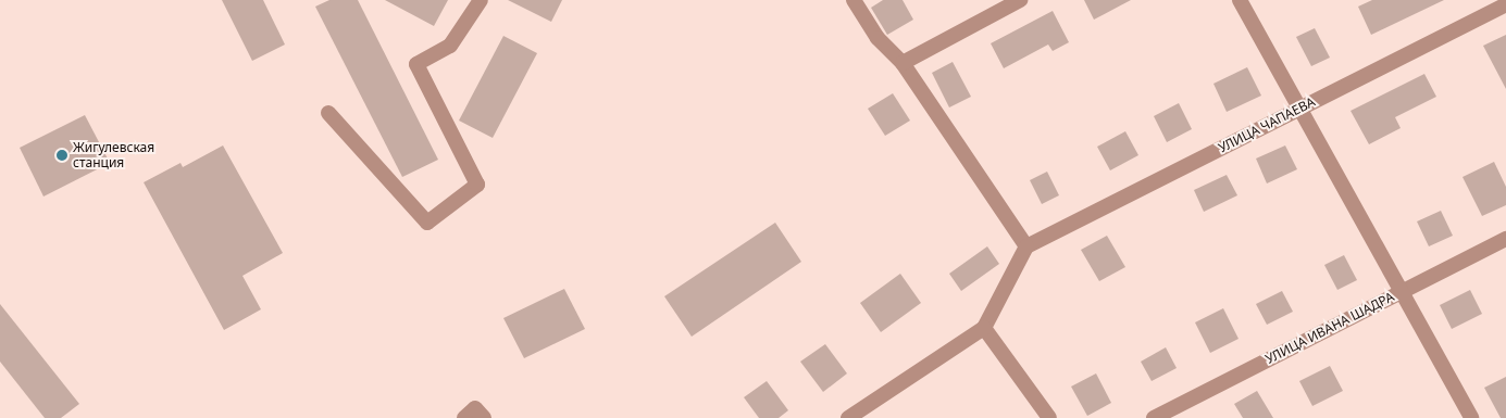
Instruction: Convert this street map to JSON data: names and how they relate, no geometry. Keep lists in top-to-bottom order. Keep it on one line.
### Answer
{"streets":{"street":["УЛИЦА ЧАПАЕВА","УЛИЦА ИВАНА ШАДРА"]},"places":["Жигулевская станция"]}
